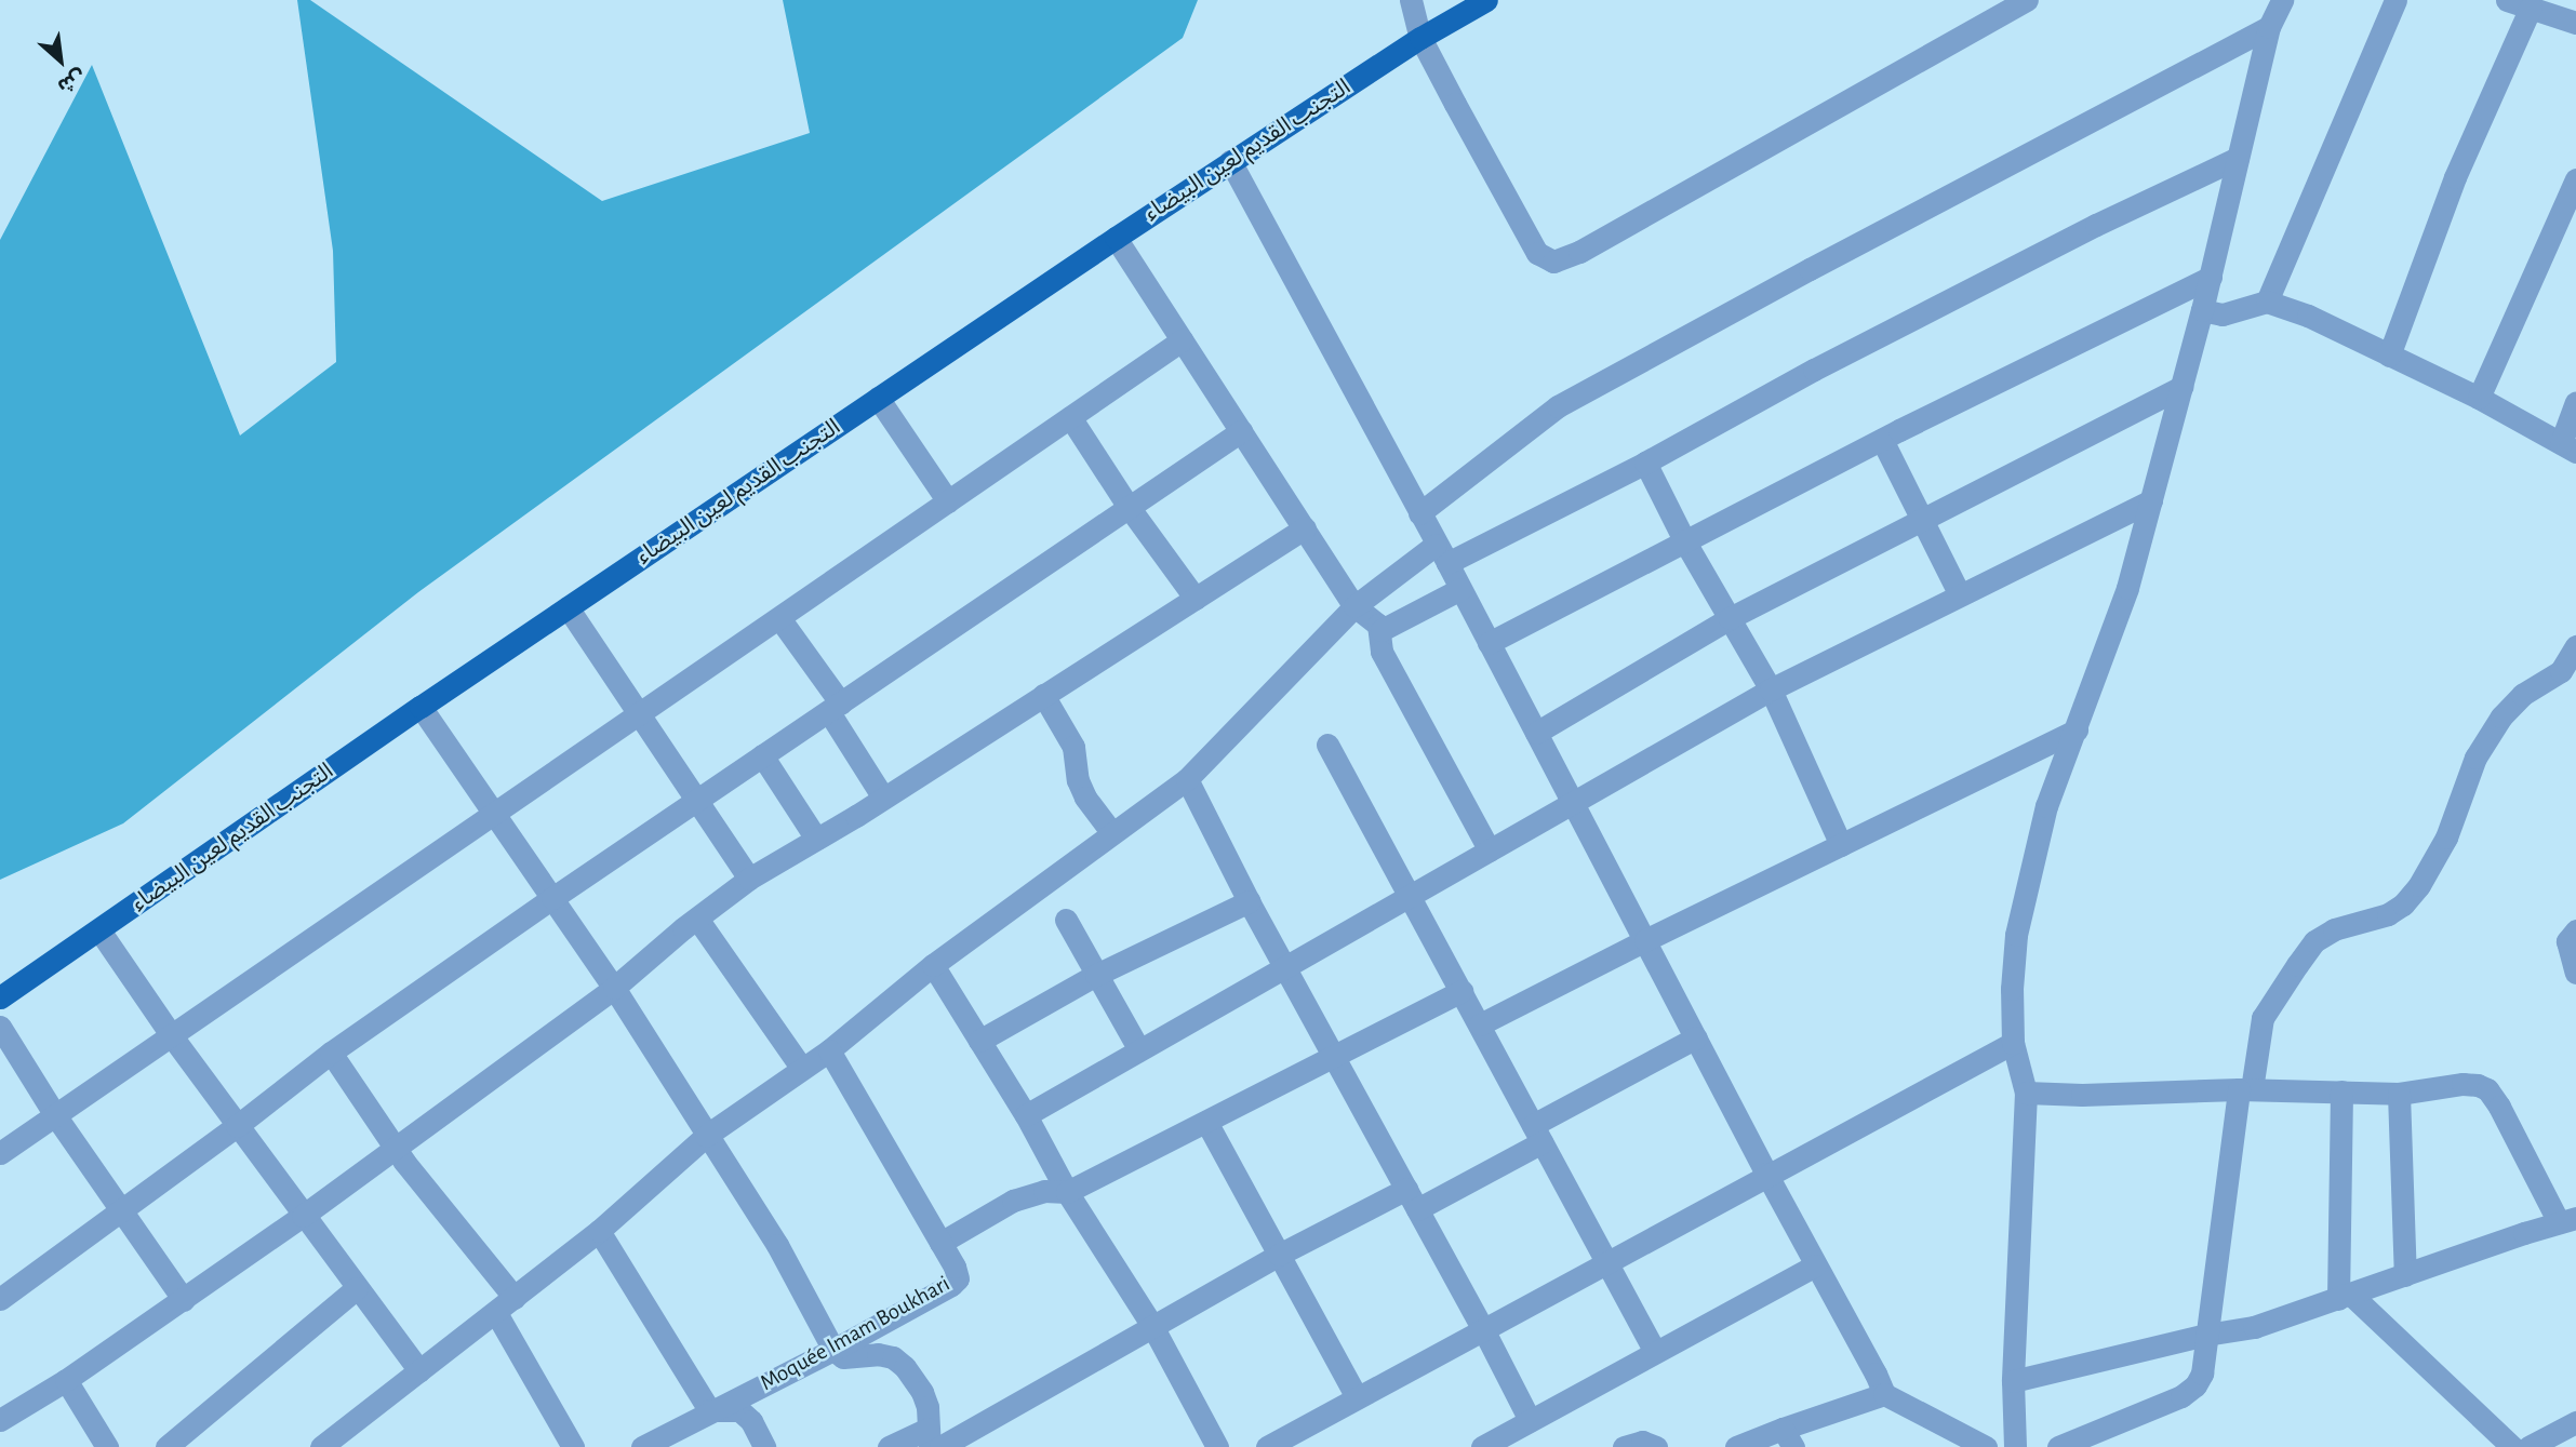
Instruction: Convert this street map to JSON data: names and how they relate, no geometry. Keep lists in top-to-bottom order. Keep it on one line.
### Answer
{"streets":{"main road":["التجنب القديم لعين البيضاء"],"street":["Moquée Imam Boukhari"]},"north":"bottom right"}
